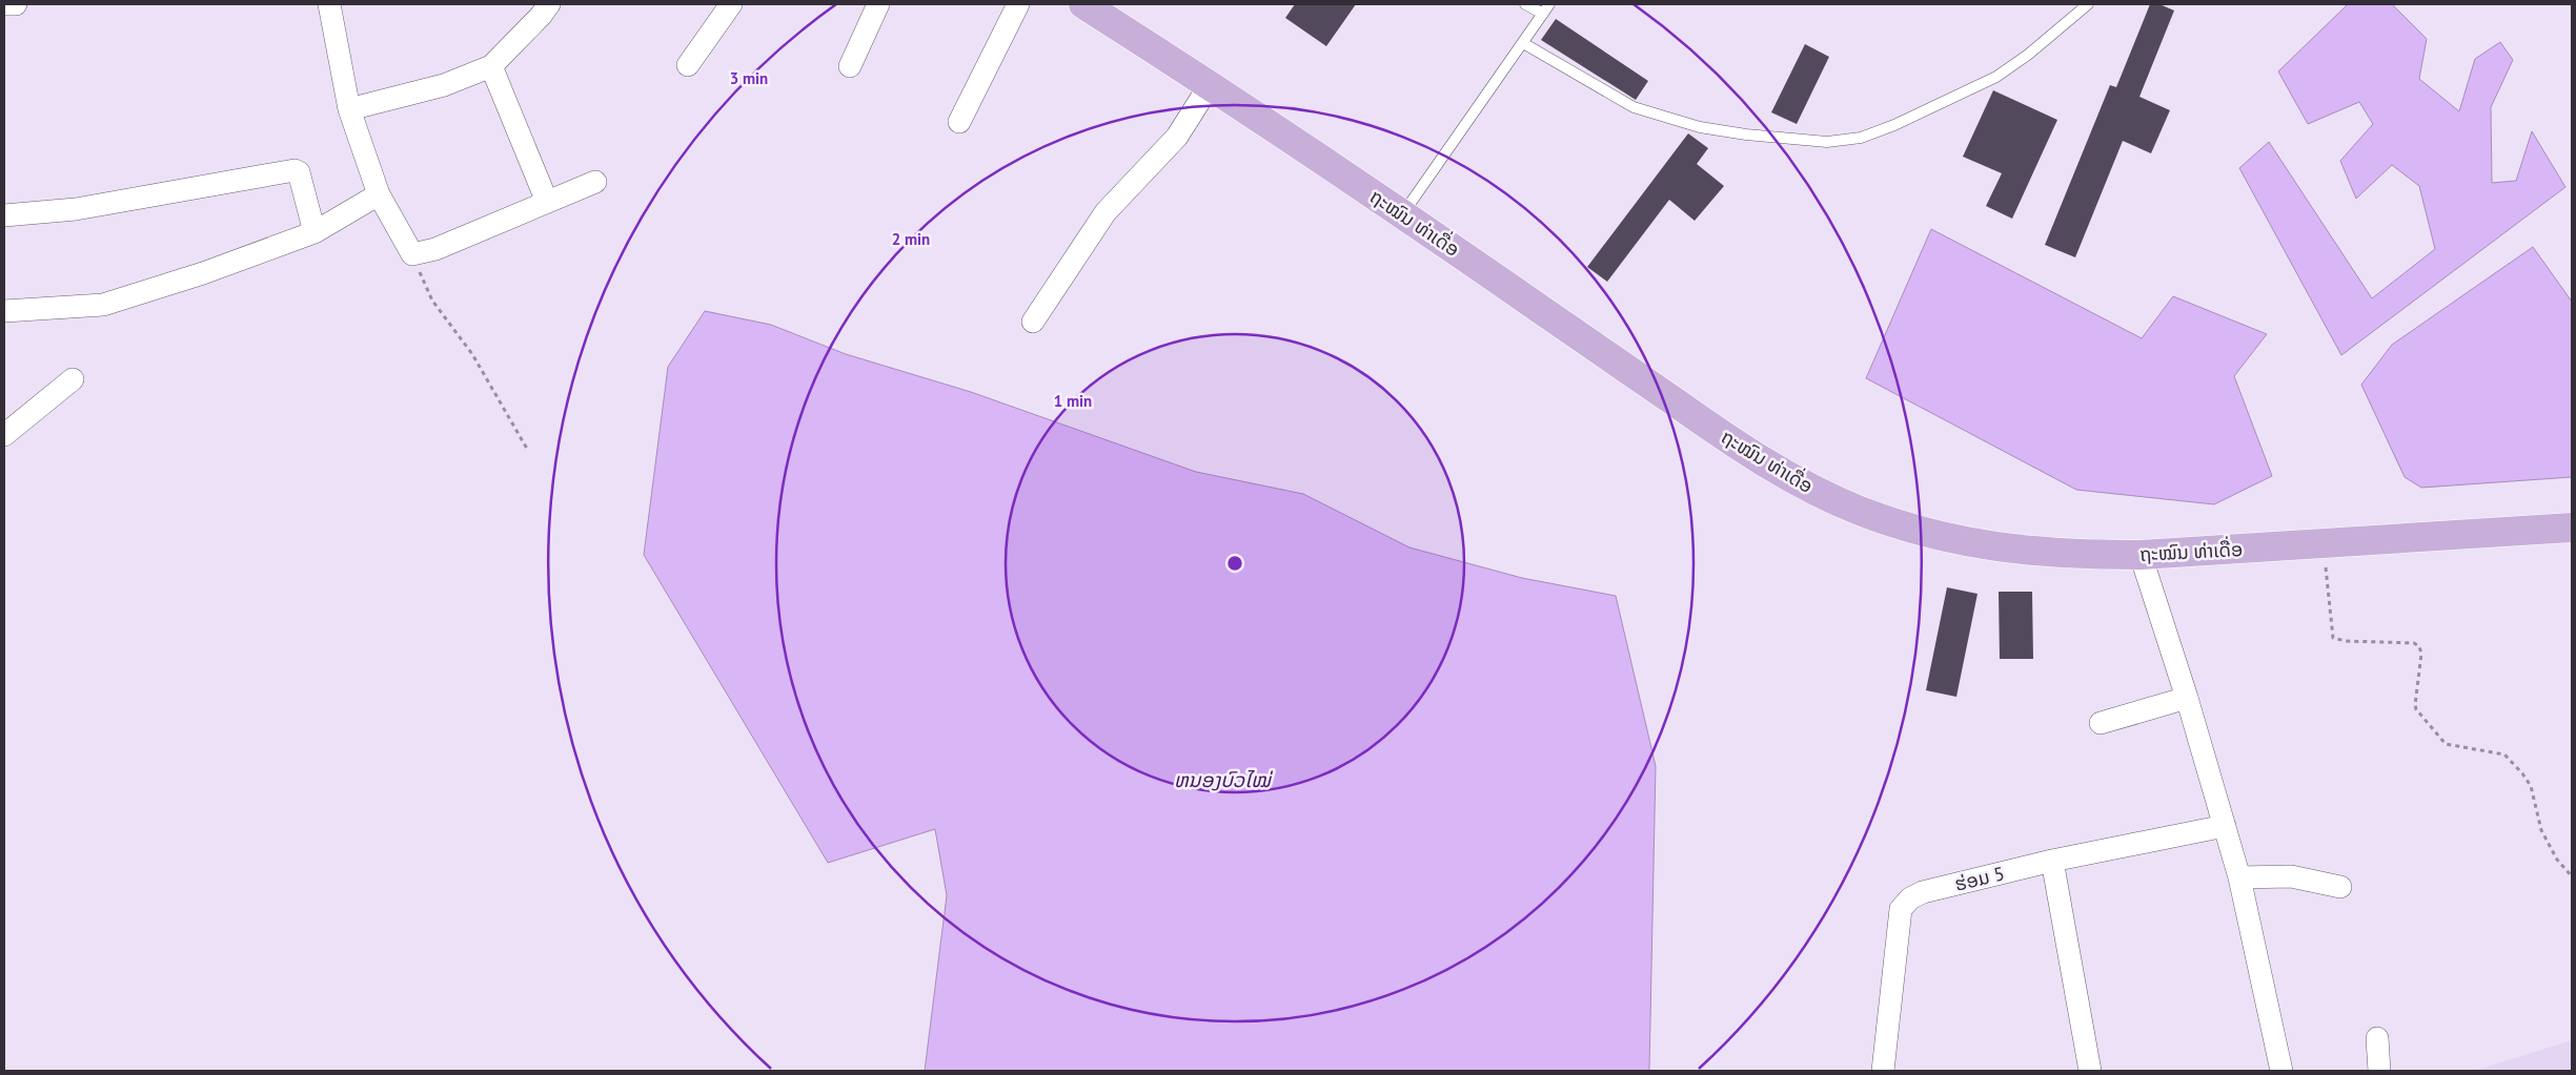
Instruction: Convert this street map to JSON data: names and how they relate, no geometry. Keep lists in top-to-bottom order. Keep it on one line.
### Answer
{"streets":{"main road":["ຖະໝົນ ທ່າເດື່ອ"],"street":["ຮ່ອມ 5"]},"water":["ຫນອງບົວໄໝ່"],"rings":["3 min","2 min","1 min"]}
